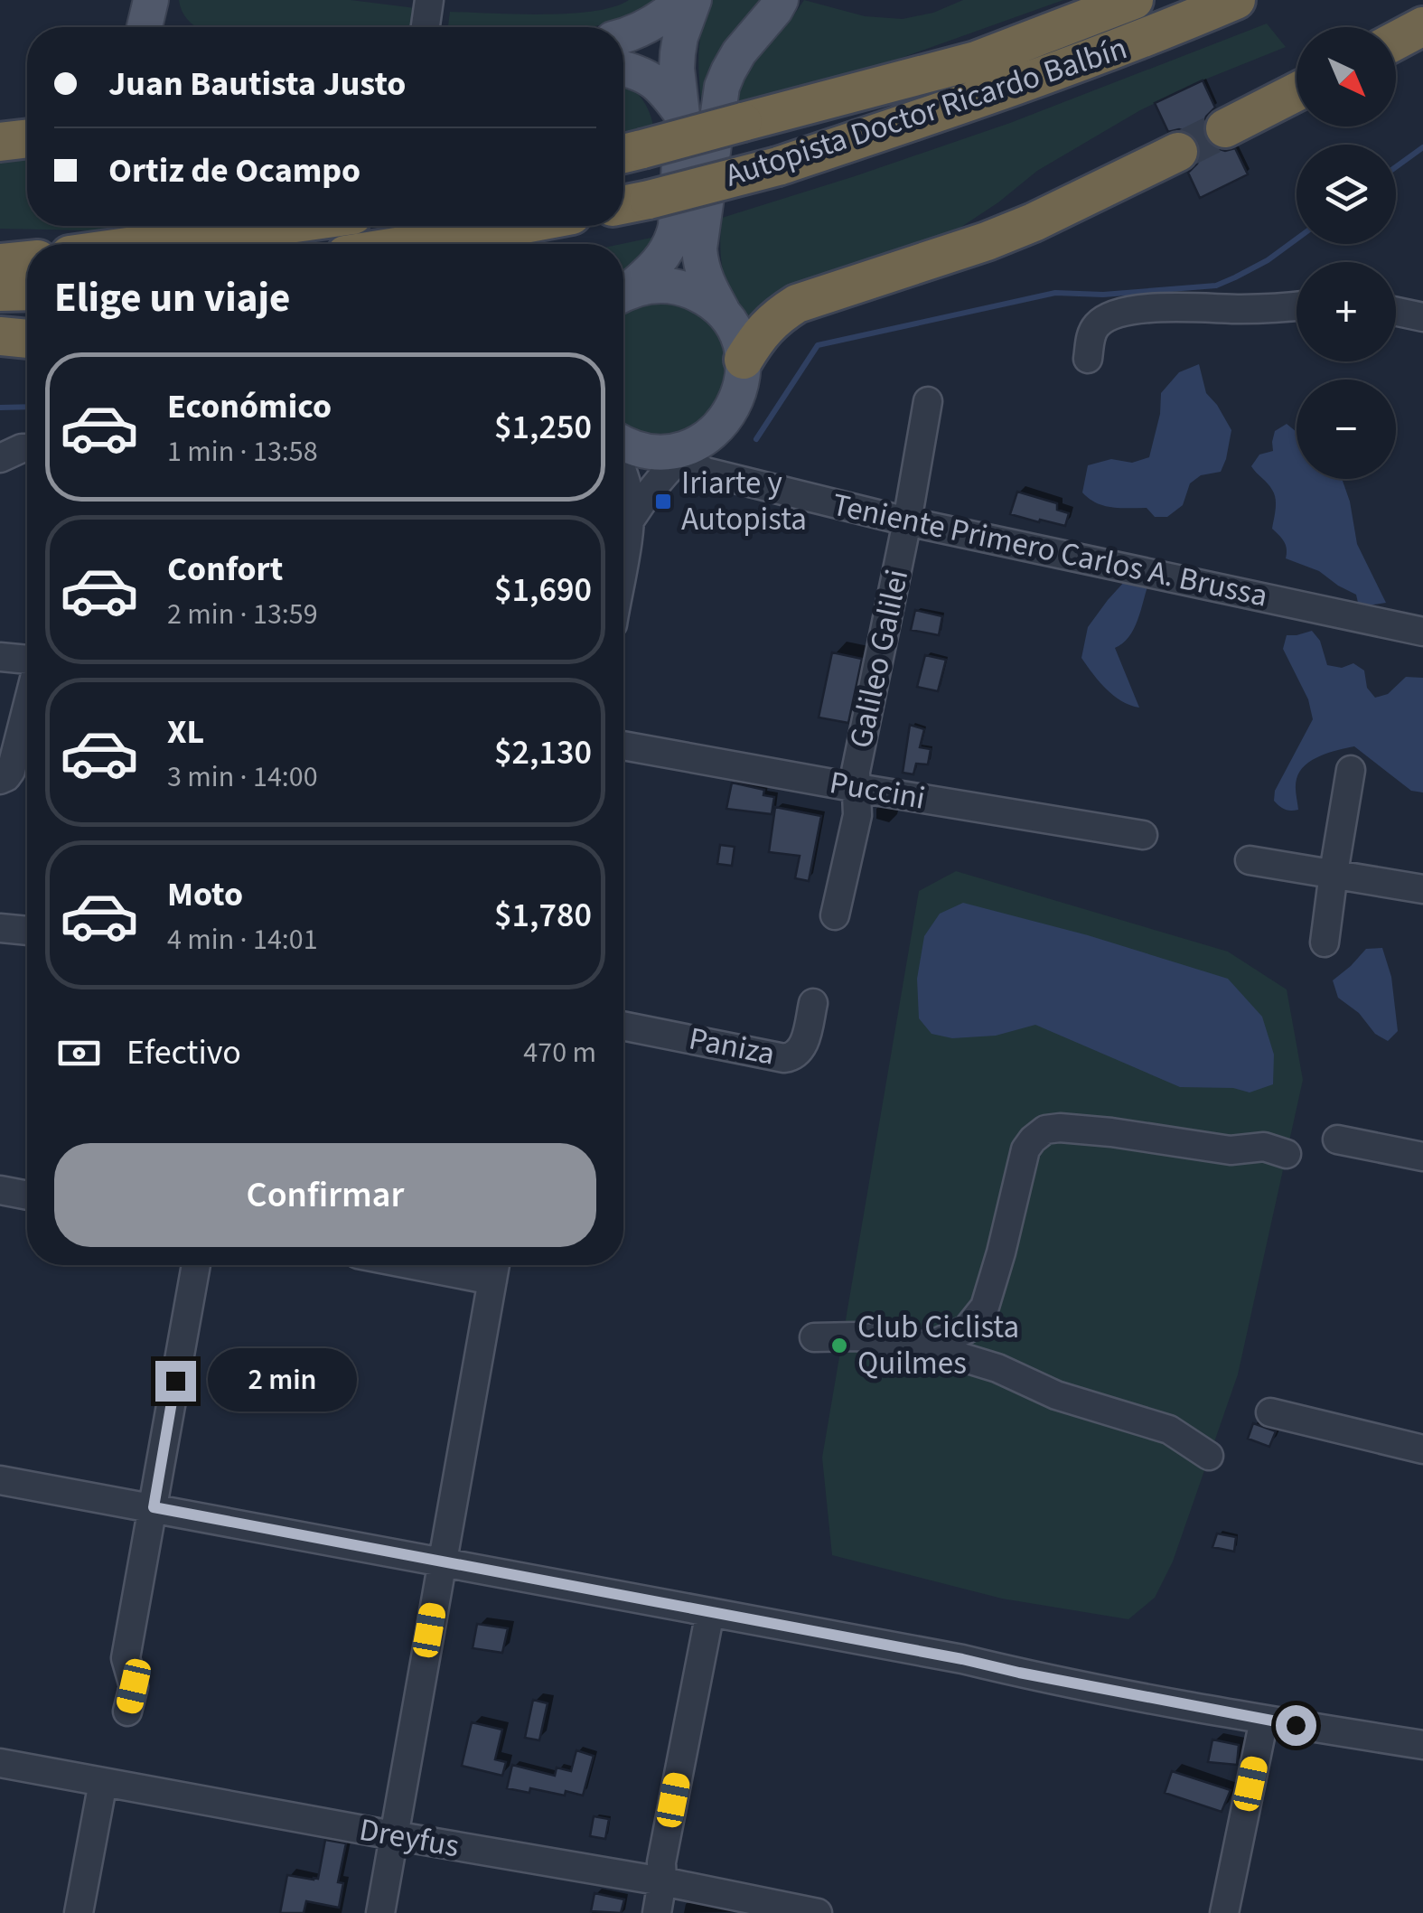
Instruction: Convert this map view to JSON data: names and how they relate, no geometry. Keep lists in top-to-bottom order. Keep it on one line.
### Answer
{"streets":{"highway":["Autopista Doctor Ricardo Balbín"],"street":["Teniente Primero Carlos A. Brussa","Galileo Galilei","Puccini","Paniza","Dreyfus"]},"crossings":[["Teniente Primero Carlos A. Brussa","Galileo Galilei"],["Galileo Galilei","Puccini"]],"places":{"transit":["Iriarte y Autopista"],"other":["Club Ciclista Quilmes"]},"north":"bottom right","page":{"map_buttons":["+","−"],"banner":["Juan Bautista Justo","Ortiz de Ocampo"],"heading":"Elige un viaje","list":[{"name":"Económico","note":"1 min · 13:58","value":"$1,250"},{"name":"Confort","note":"2 min · 13:59","value":"$1,690"},{"name":"XL","note":"3 min · 14:00","value":"$2,130"},{"name":"Moto","note":"4 min · 14:01","value":"$1,780"}],"pay":["Efectivo","470 m"],"buttons":"Confirmar","bubble":"2 min"}}
